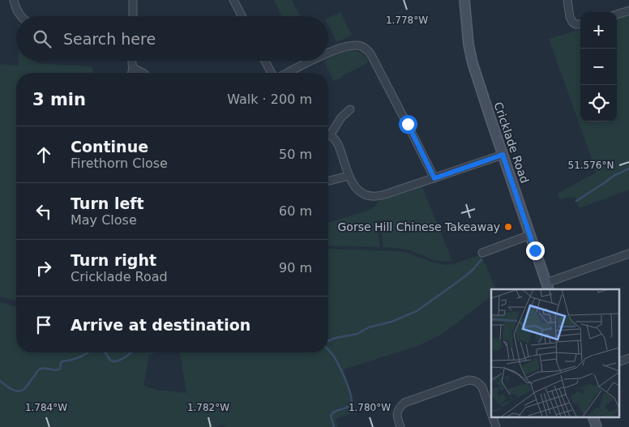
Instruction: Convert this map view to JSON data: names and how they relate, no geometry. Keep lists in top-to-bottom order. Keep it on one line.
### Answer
{"streets":{"street":["Cricklade Road"]},"places":["Gorse Hill Chinese Takeaway"],"page":{"map_buttons":["+","−"],"search":"Search here","heading":["3 min","Walk · 200 m"],"list":[["Continue","Firethorn Close","50 m"],["Turn left","May Close","60 m"],["Turn right","Cricklade Road","90 m"],"Arrive at destination"]},"coordinates":["1.778°W","51.576°N","1.784°W","1.782°W","1.780°W"]}
